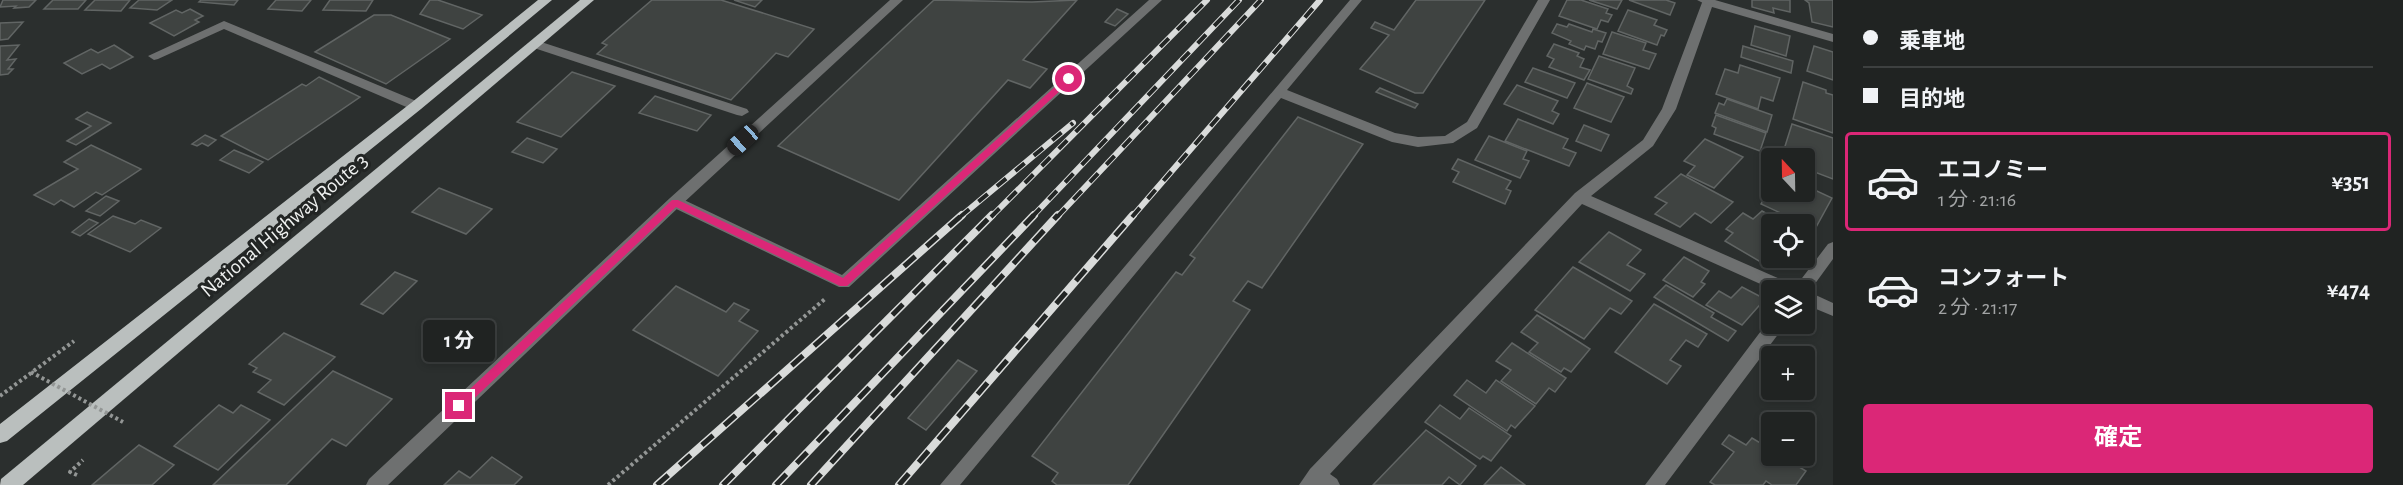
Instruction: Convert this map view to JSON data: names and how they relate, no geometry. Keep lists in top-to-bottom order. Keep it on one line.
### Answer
{"streets":{"highway":["National Highway Route 3"]},"north":"top","page":{"banner":["乗車地","目的地"],"list":[{"name":"エコノミー","note":"1 分 · 21:16","value":"¥351"},{"name":"コンフォート","note":"2 分 · 21:17","value":"¥474"}],"map_buttons":["+","−"],"bubble":"1 分","buttons":"確定"}}
